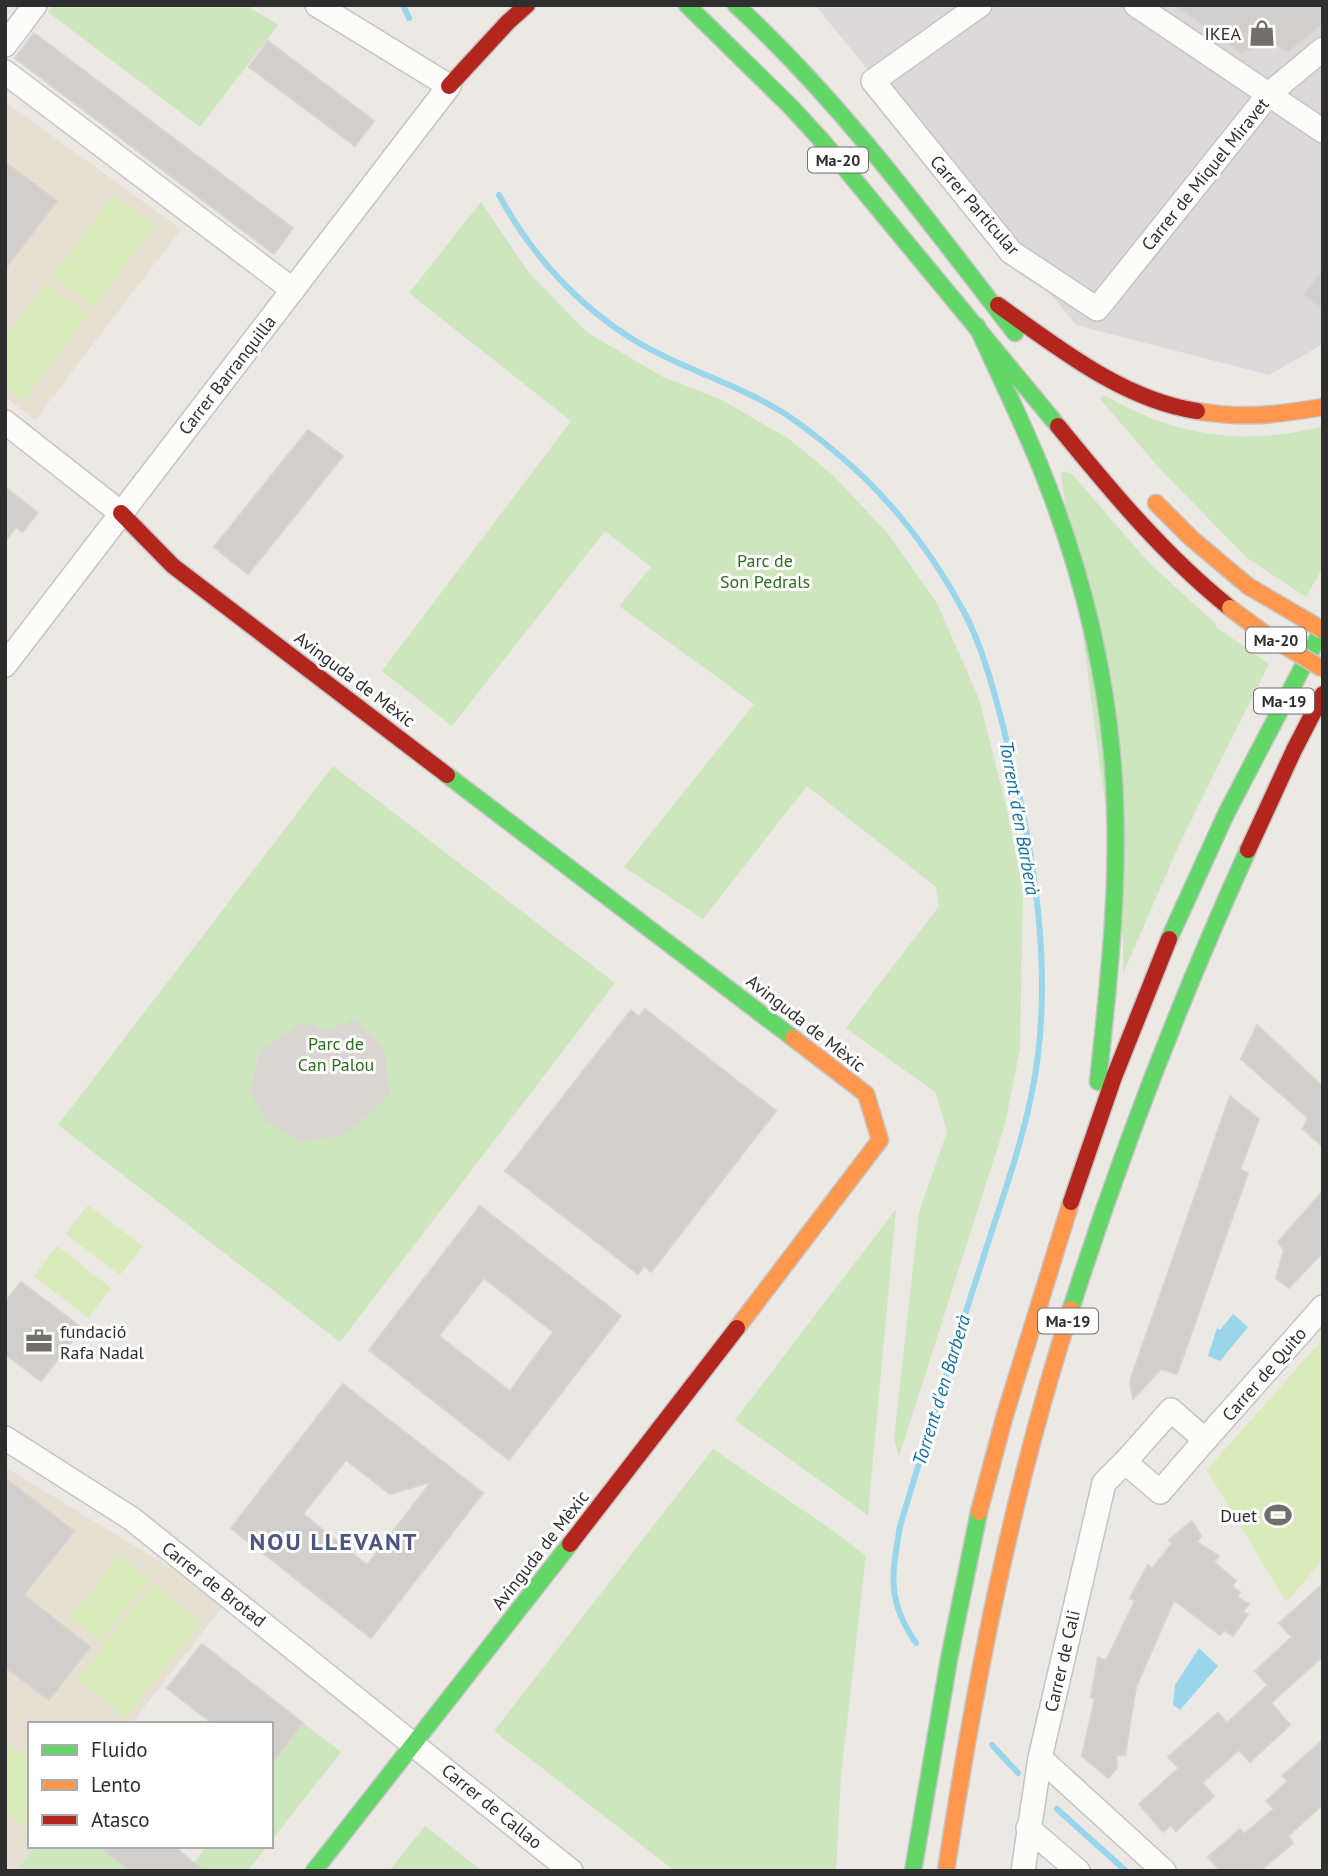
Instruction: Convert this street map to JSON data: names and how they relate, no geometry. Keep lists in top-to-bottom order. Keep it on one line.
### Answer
{"streets":{"main road":["Ma-20","Avinguda de Mèxic","Ma-19"],"street":["Carrer de Miquel Miravet","Carrer Particular","Carrer Barranquilla","Carrer de Quito","Carrer de Brotad","Carrer de Cali","Carrer de Callao"]},"crossings":[["Ma-20","Ma-19"],["Carrer de Miquel Miravet","Carrer Particular"],["Carrer Barranquilla","Avinguda de Mèxic"],["Avinguda de Mèxic","Carrer de Brotad"],["Avinguda de Mèxic","Carrer de Callao"],["Carrer de Quito","Carrer de Cali"],["Carrer de Brotad","Carrer de Callao"]],"districts":["NOU LLEVANT"],"water":["Torrent d'en Barberà"],"parks":["Parc de Son Pedrals","Parc de Can Palou"],"places":{"shop":["IKEA"],"office":["fundació Rafa Nadal"],"sports":["Duet"]},"legend":["Fluido","Lento","Atasco"]}
